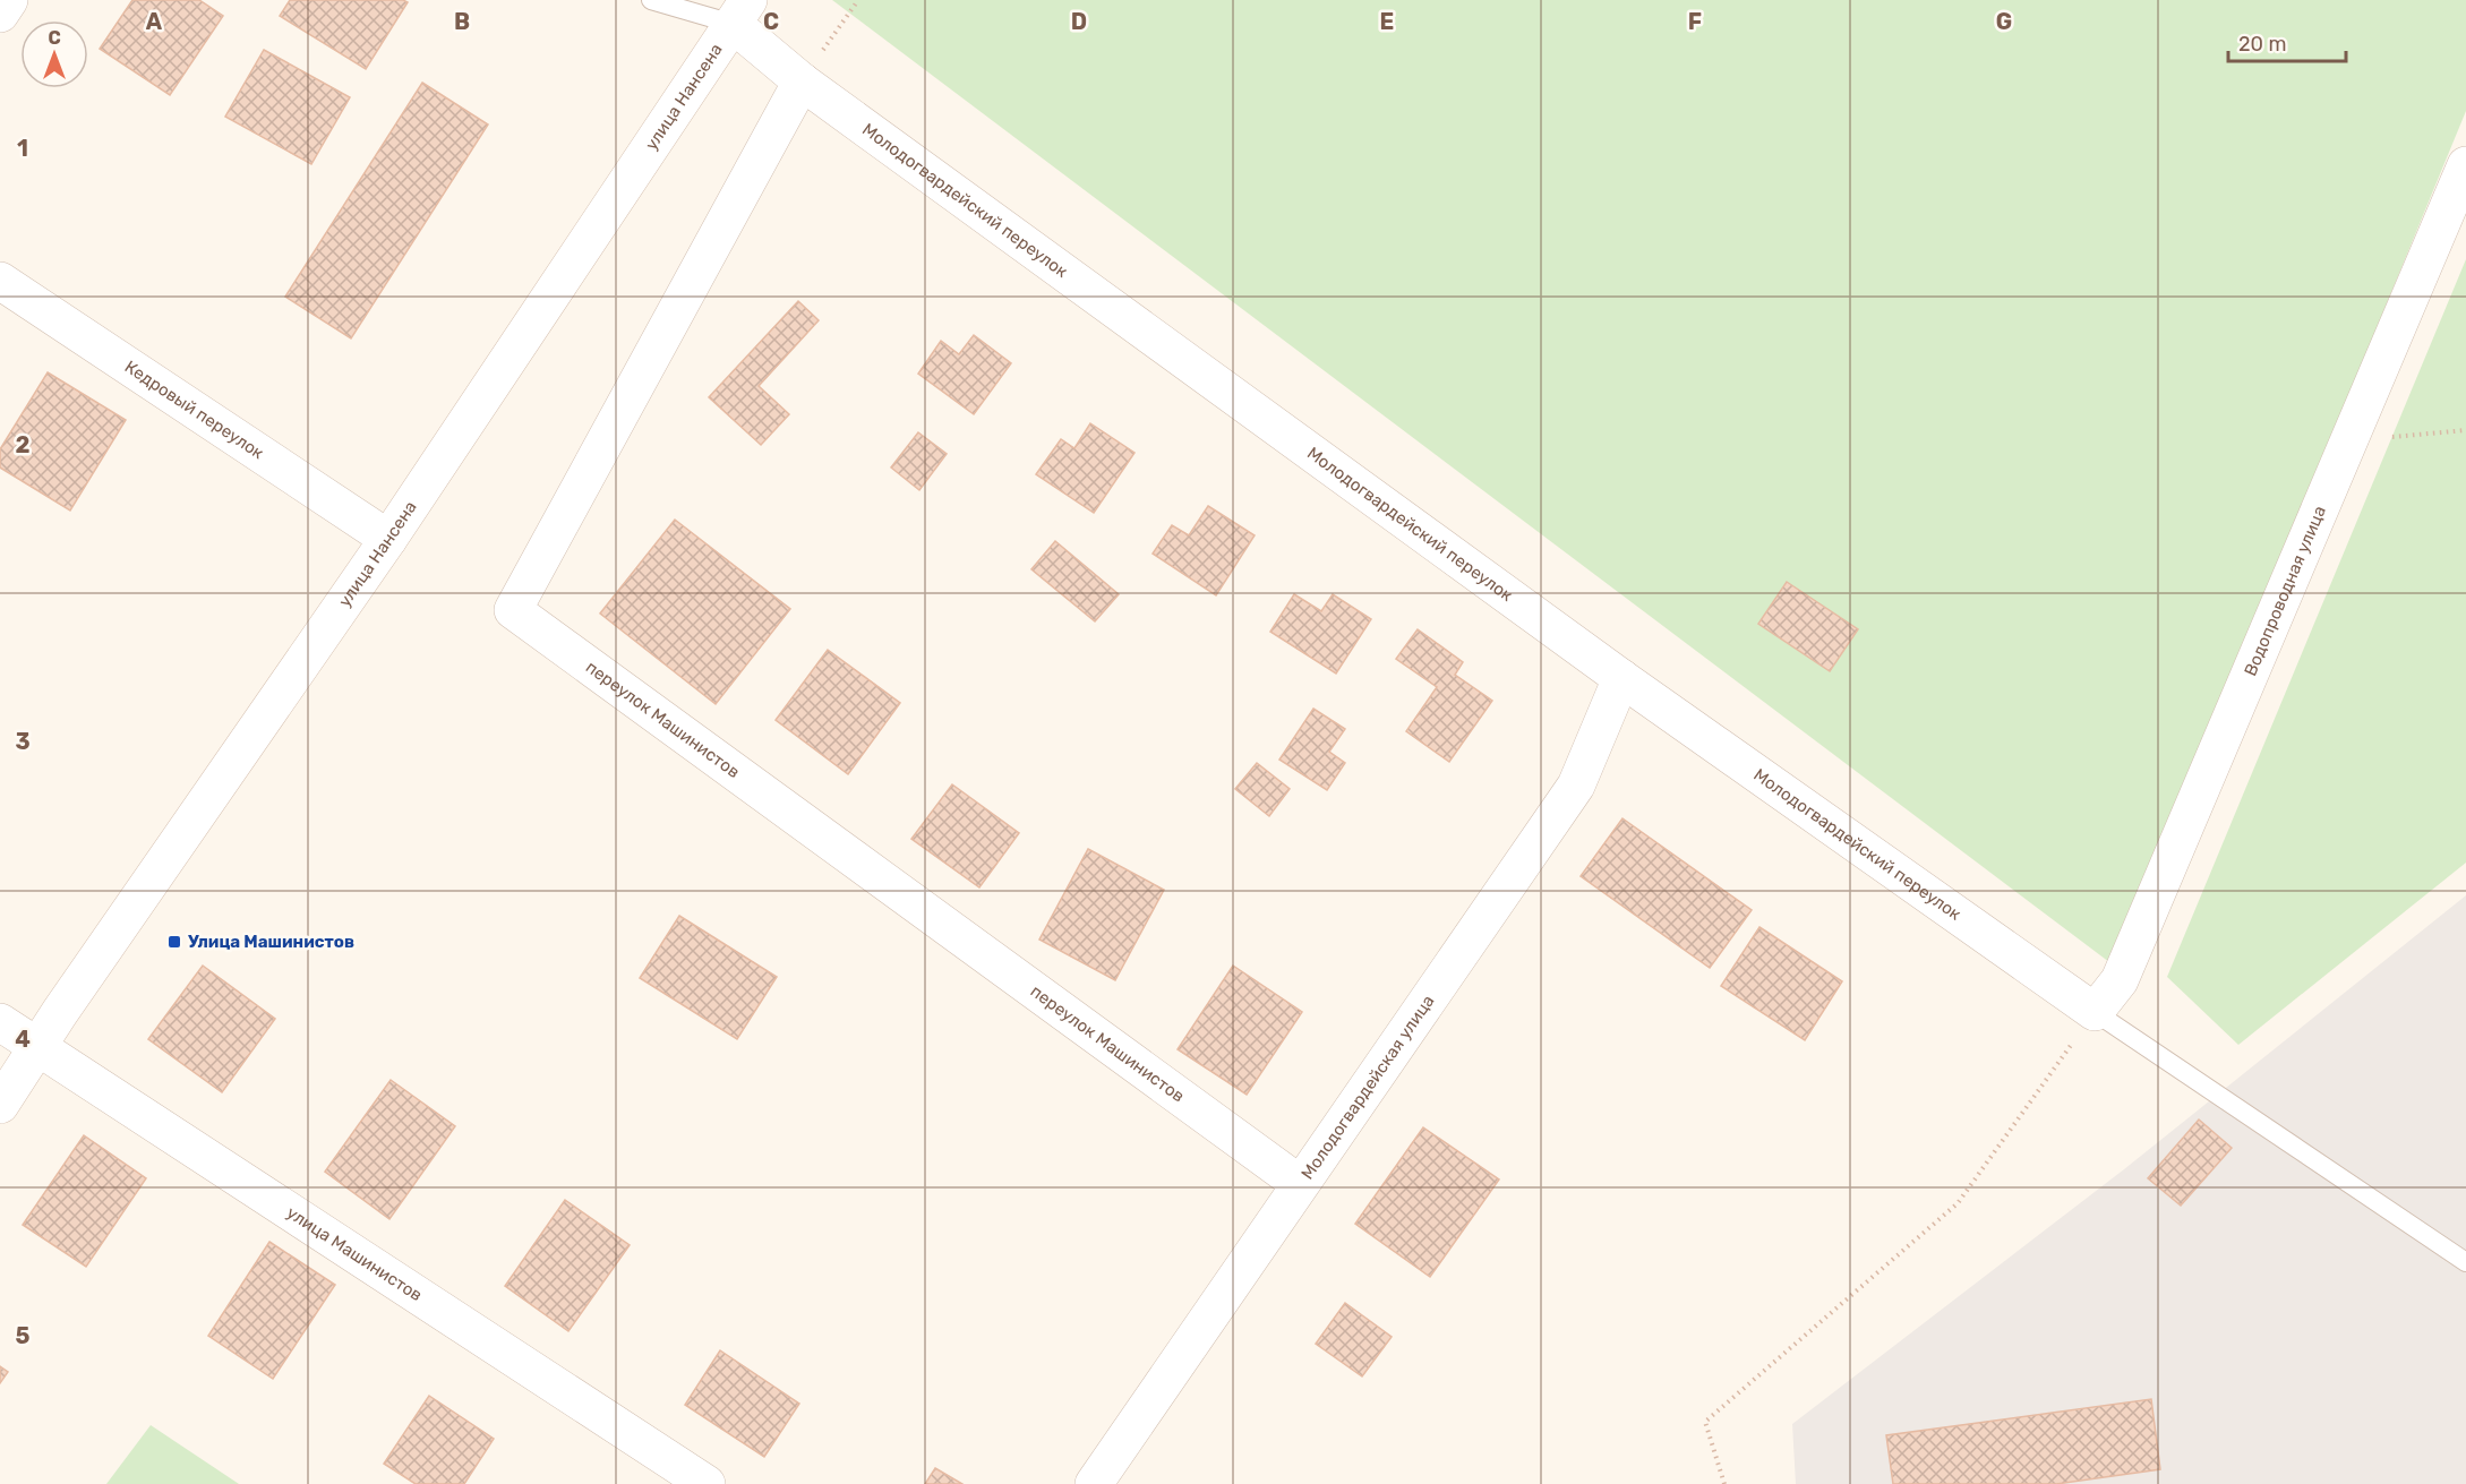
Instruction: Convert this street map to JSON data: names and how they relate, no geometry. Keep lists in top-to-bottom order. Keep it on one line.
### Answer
{"streets":{"street":["улица Нансена","Молодогвардейский переулок","Кедровый переулок","Водопроводная улица","переулок Машинистов","Молодогвардейская улица","улица Машинистов"]},"crossings":[["улица Нансена","Молодогвардейский переулок"],["улица Нансена","Кедровый переулок"],["улица Нансена","улица Машинистов"],["Молодогвардейский переулок","Водопроводная улица"],["Молодогвардейский переулок","переулок Машинистов"],["Молодогвардейский переулок","Молодогвардейская улица"],["переулок Машинистов","Молодогвардейская улица"]],"places":{"transit":["Улица Машинистов"]},"scale_bar":"20 m","north":"top","grid":{"columns":["A","B","C","D","E","F","G"],"rows":["1","2","3","4","5"]}}
